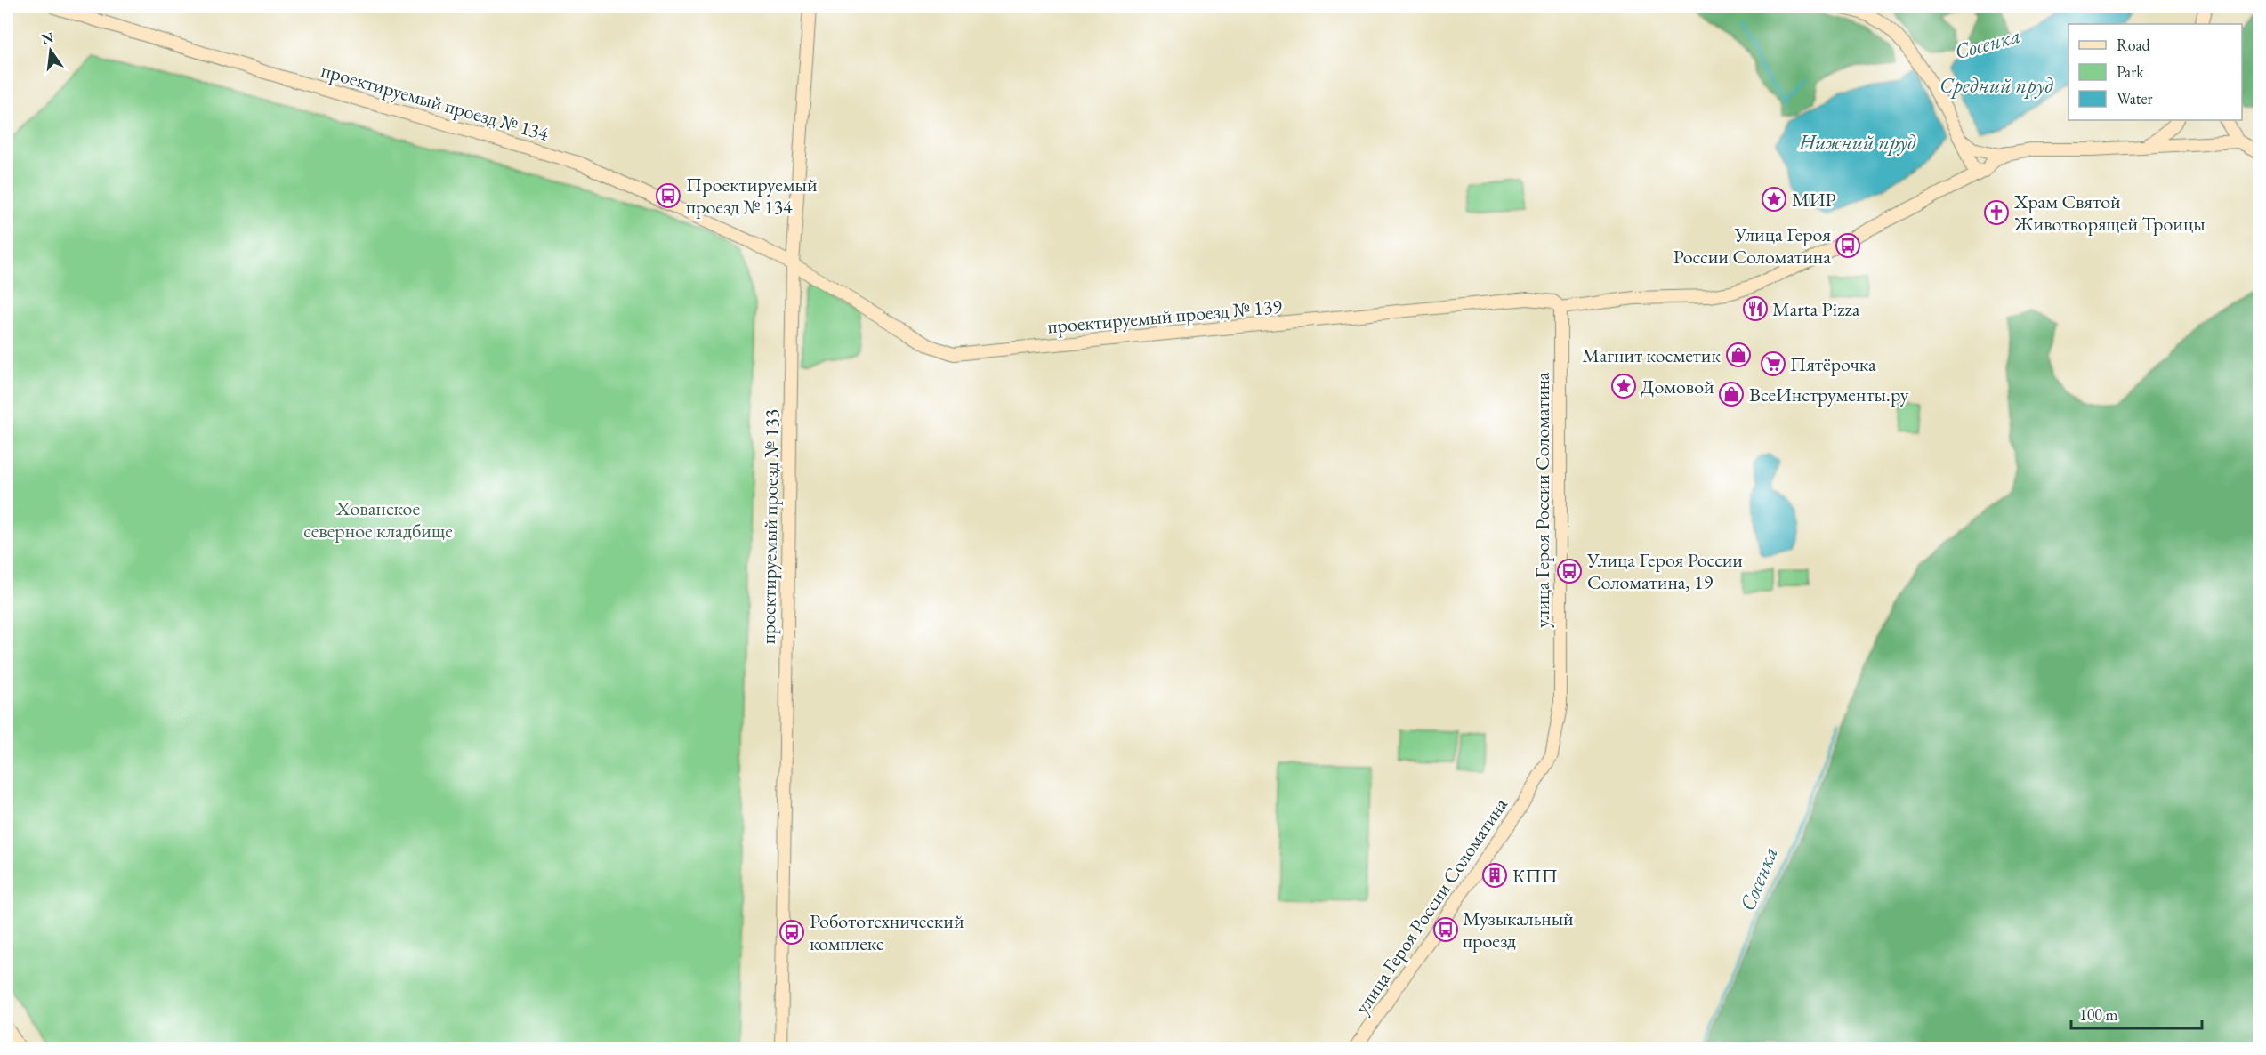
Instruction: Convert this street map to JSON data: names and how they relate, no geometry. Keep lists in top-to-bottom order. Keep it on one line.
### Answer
{"streets":{"street":["проектируемый проезд № 134","проектируемый проезд № 139","улица Героя России Соломатина","проектируемый проезд № 133"]},"crossings":[["проектируемый проезд № 134","проектируемый проезд № 139"],["проектируемый проезд № 134","проектируемый проезд № 133"],["проектируемый проезд № 139","улица Героя России Соломатина"],["проектируемый проезд № 139","проектируемый проезд № 133"]],"water":["Сосенка","Средний пруд","Нижний пруд"],"parks":["Хованское северное кладбище"],"places":{"bus stop":["Проектируемый проезд № 134","Улица Героя России Соломатина","Улица Героя России Соломатина, 19","Музыкальный проезд","Робототехнический комплекс"],"place":["МИР","Домовой"],"church":["Храм Святой Животворящей Троицы"],"restaurant":["Marta Pizza"],"shop":["Магнит косметик","ВсеИнструменты.ру"],"supermarket":["Пятёрочка"],"building":["КПП"]},"legend":["Road","Park","Water"],"scale_bar":"100 m","north":"top"}
